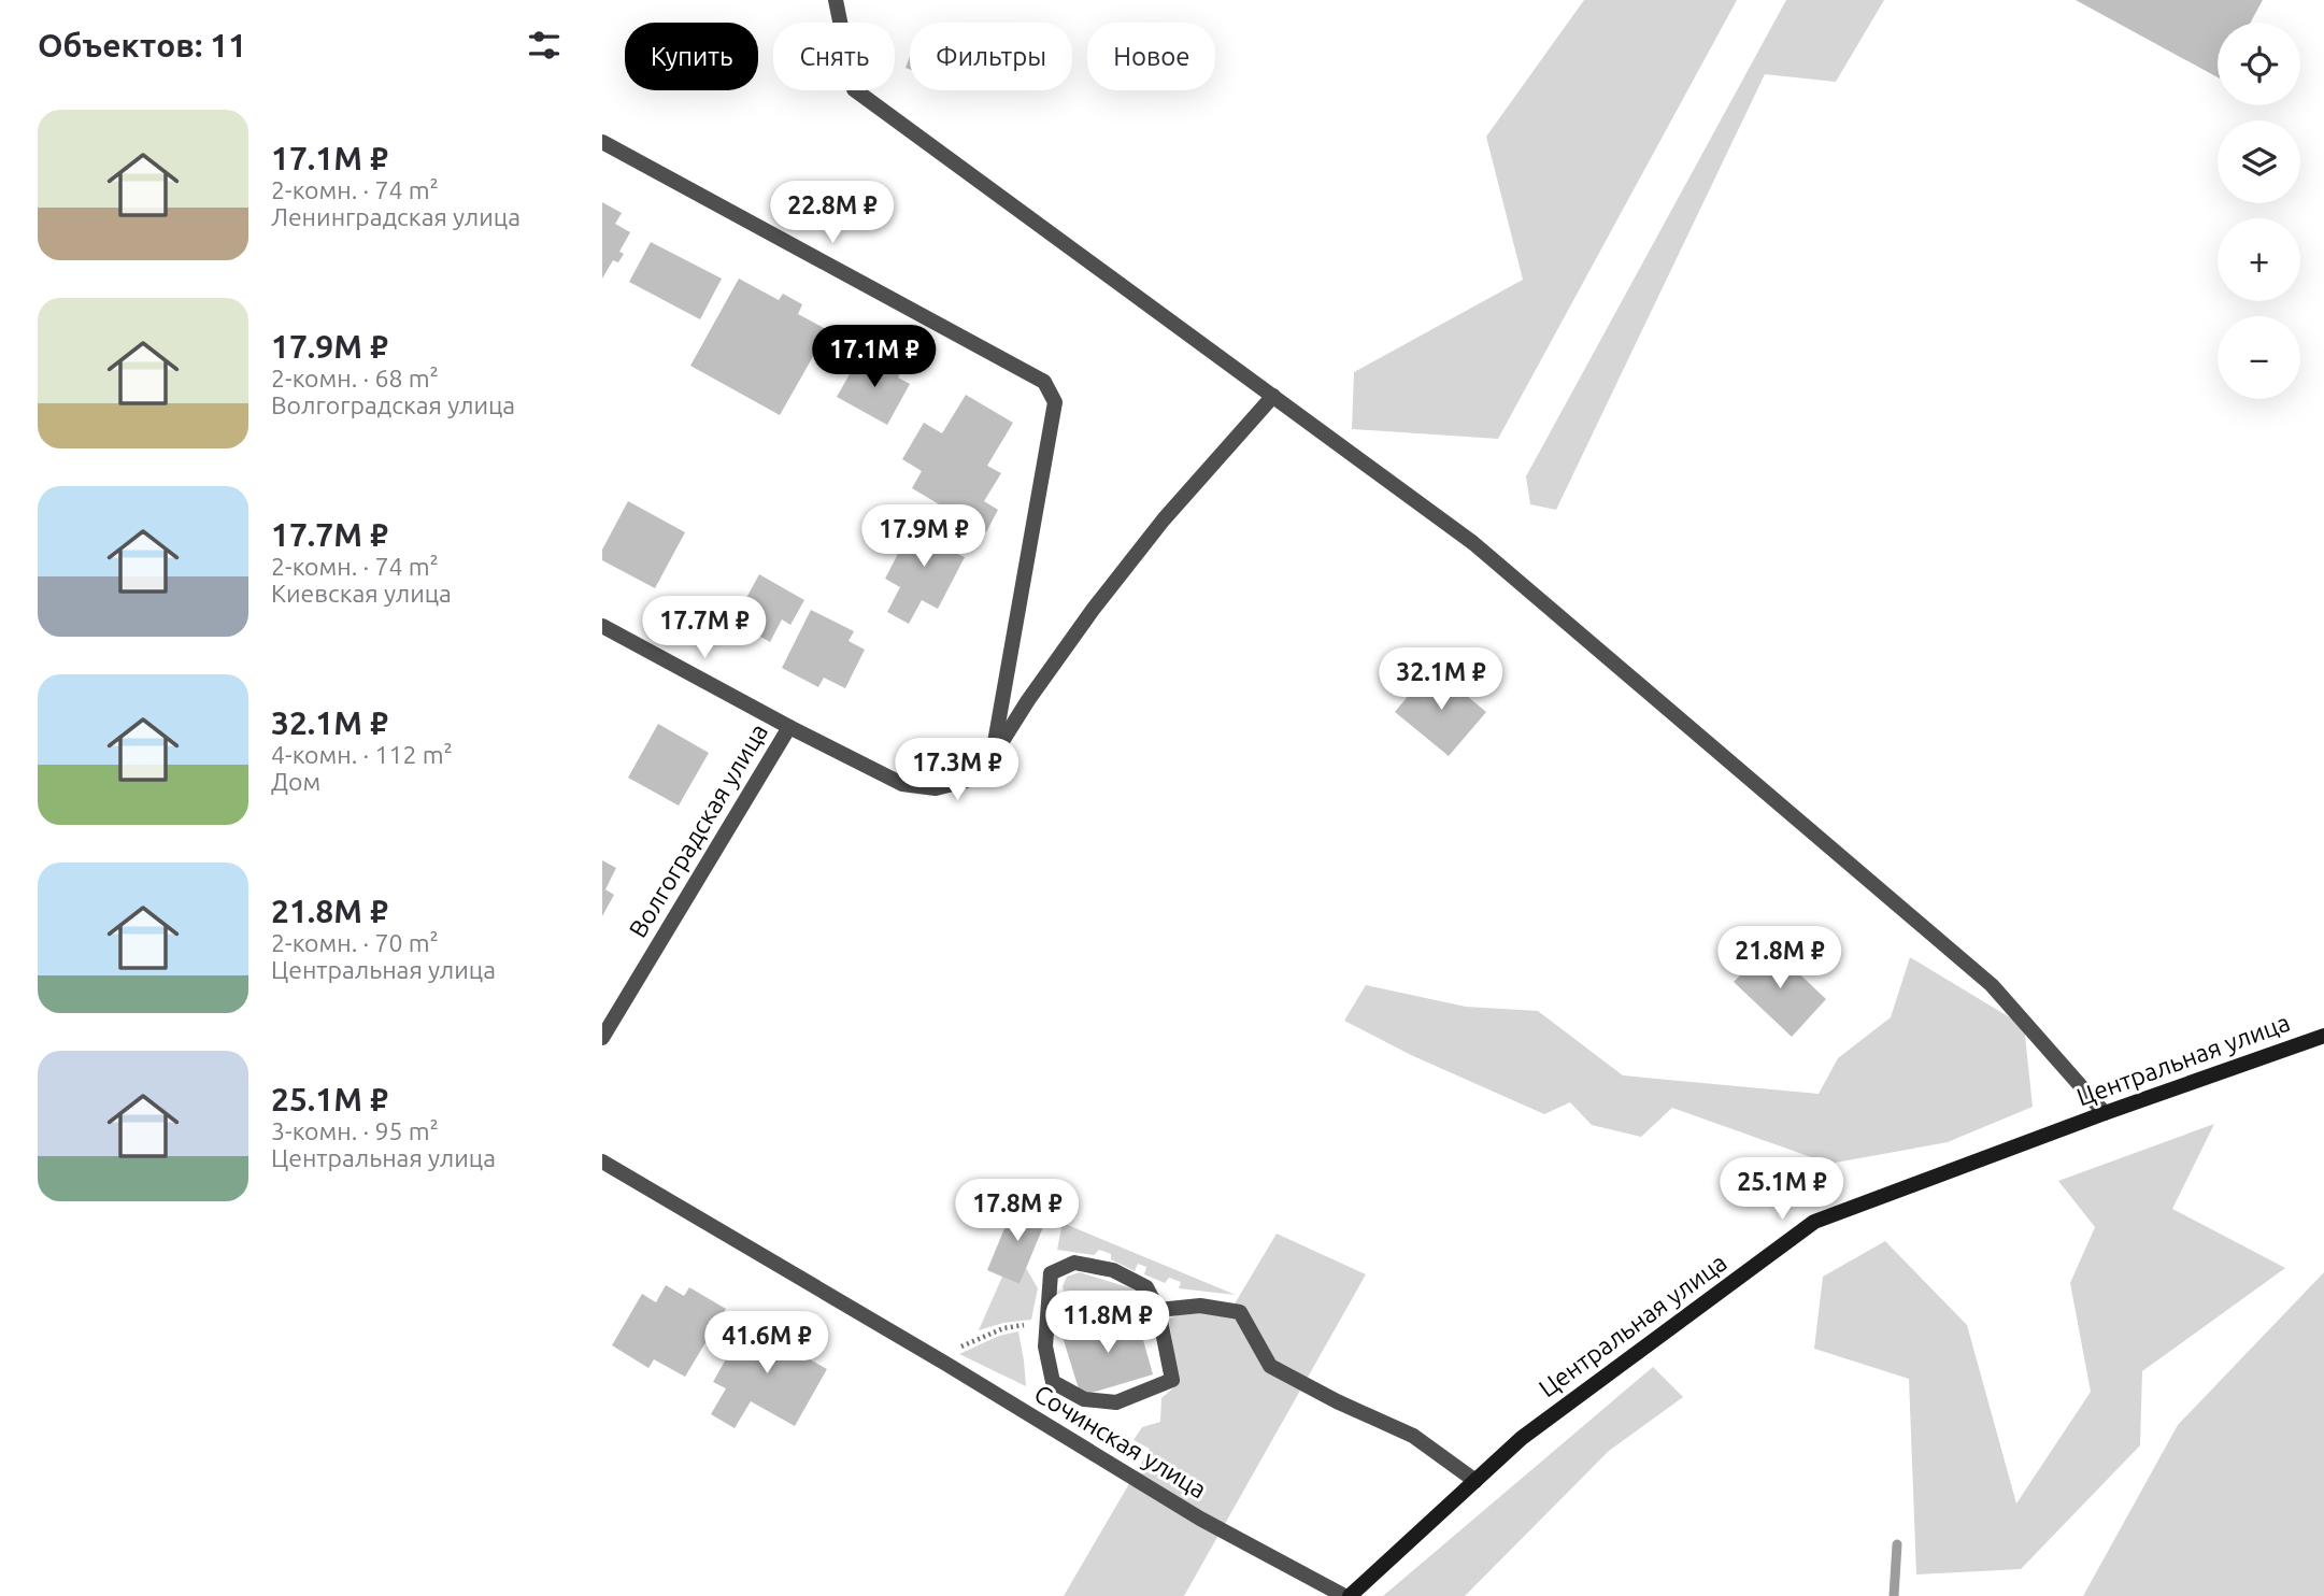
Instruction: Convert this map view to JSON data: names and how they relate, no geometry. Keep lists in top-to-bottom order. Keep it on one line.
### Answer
{"streets":{"street":["Волгоградская улица","Центральная улица","Сочинская улица"]},"crossings":[["Центральная улица","Сочинская улица"]],"page":{"heading":"Объектов: 11","map_buttons":["+","−"],"chip":["Купить","Снять","Фильтры","Новое"],"list":[{"name":"17.1M ₽","note":"2-комн. · 74 m² · Ленинградская улица"},{"name":"17.9M ₽","note":"2-комн. · 68 m² · Волгоградская улица"},{"name":"17.7M ₽","note":"2-комн. · 74 m² · Киевская улица"},{"name":"32.1M ₽","note":"4-комн. · 112 m² · Дом"},{"name":"21.8M ₽","note":"2-комн. · 70 m² · Центральная улица"},{"name":"25.1M ₽","note":"3-комн. · 95 m² · Центральная улица"}],"price":["22.8M ₽","17.1M ₽","17.9M ₽","17.7M ₽","32.1M ₽","17.3M ₽","21.8M ₽","25.1M ₽","17.8M ₽","11.8M ₽","41.6M ₽"]}}
